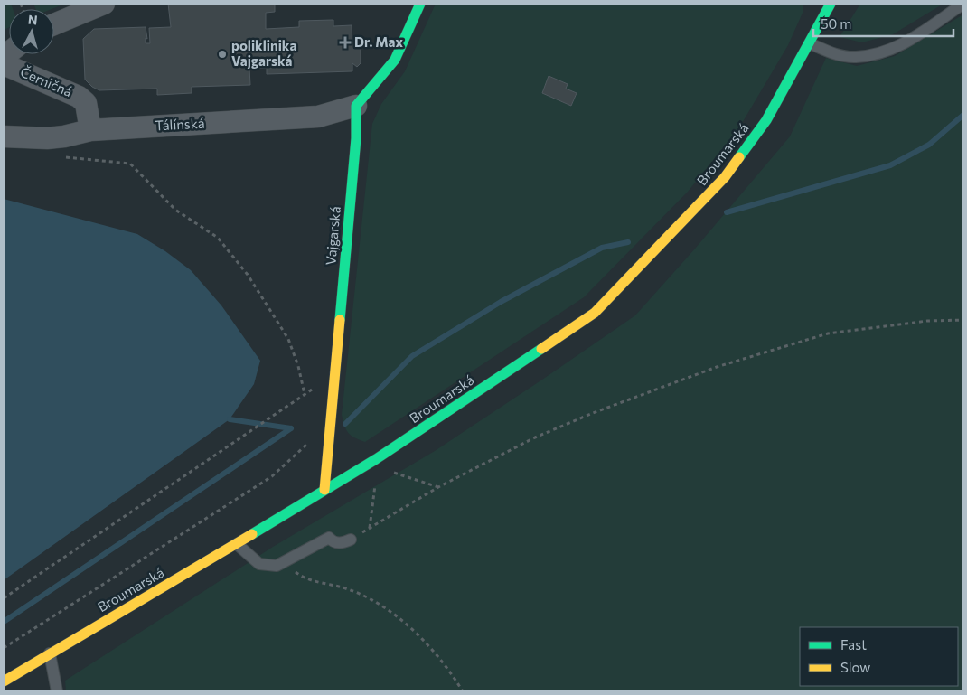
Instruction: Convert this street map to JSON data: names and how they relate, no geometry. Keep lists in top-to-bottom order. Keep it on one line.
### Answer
{"streets":{"street":["Černičná","Tálínská","Broumarská","Vajgarská"]},"crossings":[["Černičná","Tálínská"],["Tálínská","Vajgarská"],["Broumarská","Vajgarská"]],"places":{"health":["Dr. Max"],"other":["poliklinika Vajgarská"]},"legend":["Fast","Slow"],"scale_bar":"50 m","north":"top"}
